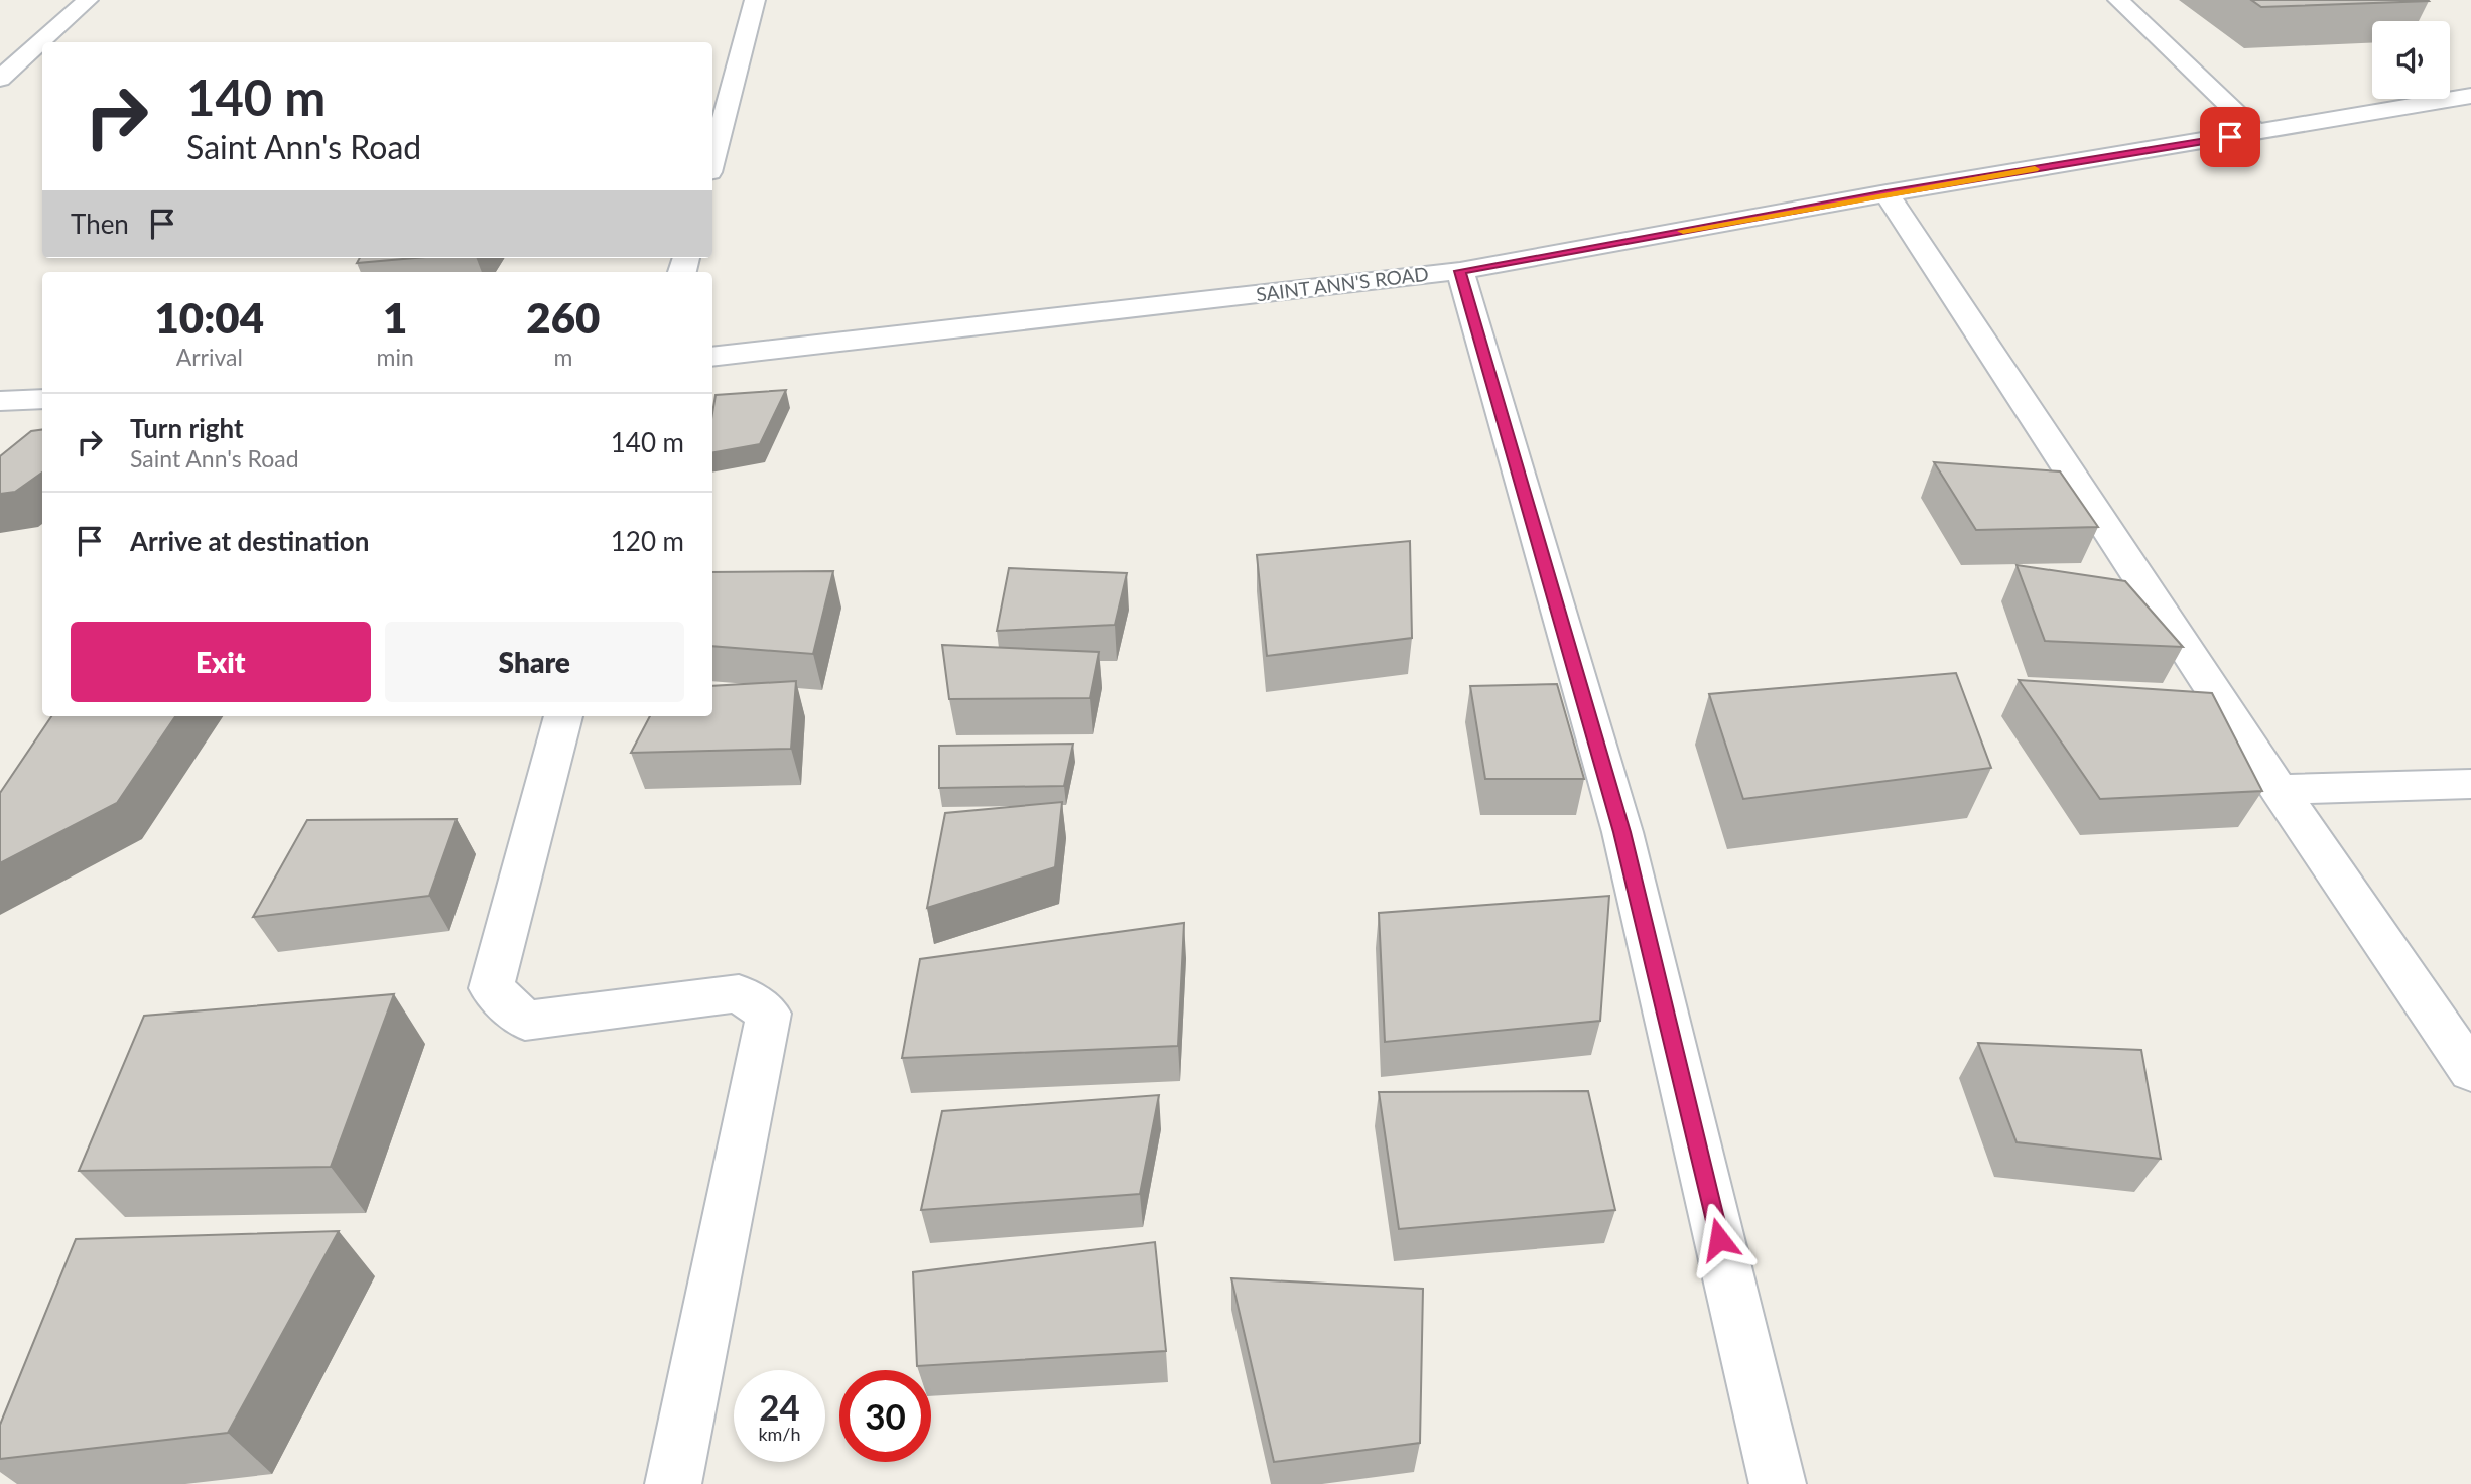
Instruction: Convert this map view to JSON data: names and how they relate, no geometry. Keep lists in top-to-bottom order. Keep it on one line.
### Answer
{"streets":{"street":["SAINT ANN'S ROAD"]},"page":{"turn":["140 m","Saint Ann's Road"],"then":"Then","eta":["10:04","Arrival","1","min","260","m"],"list":[{"name":"Turn right","note":"Saint Ann's Road","value":"140 m"},{"name":"Arrive at destination","value":"120 m"}],"buttons":["Exit","Share"],"speed":"24 km/h","limit":"30"}}
